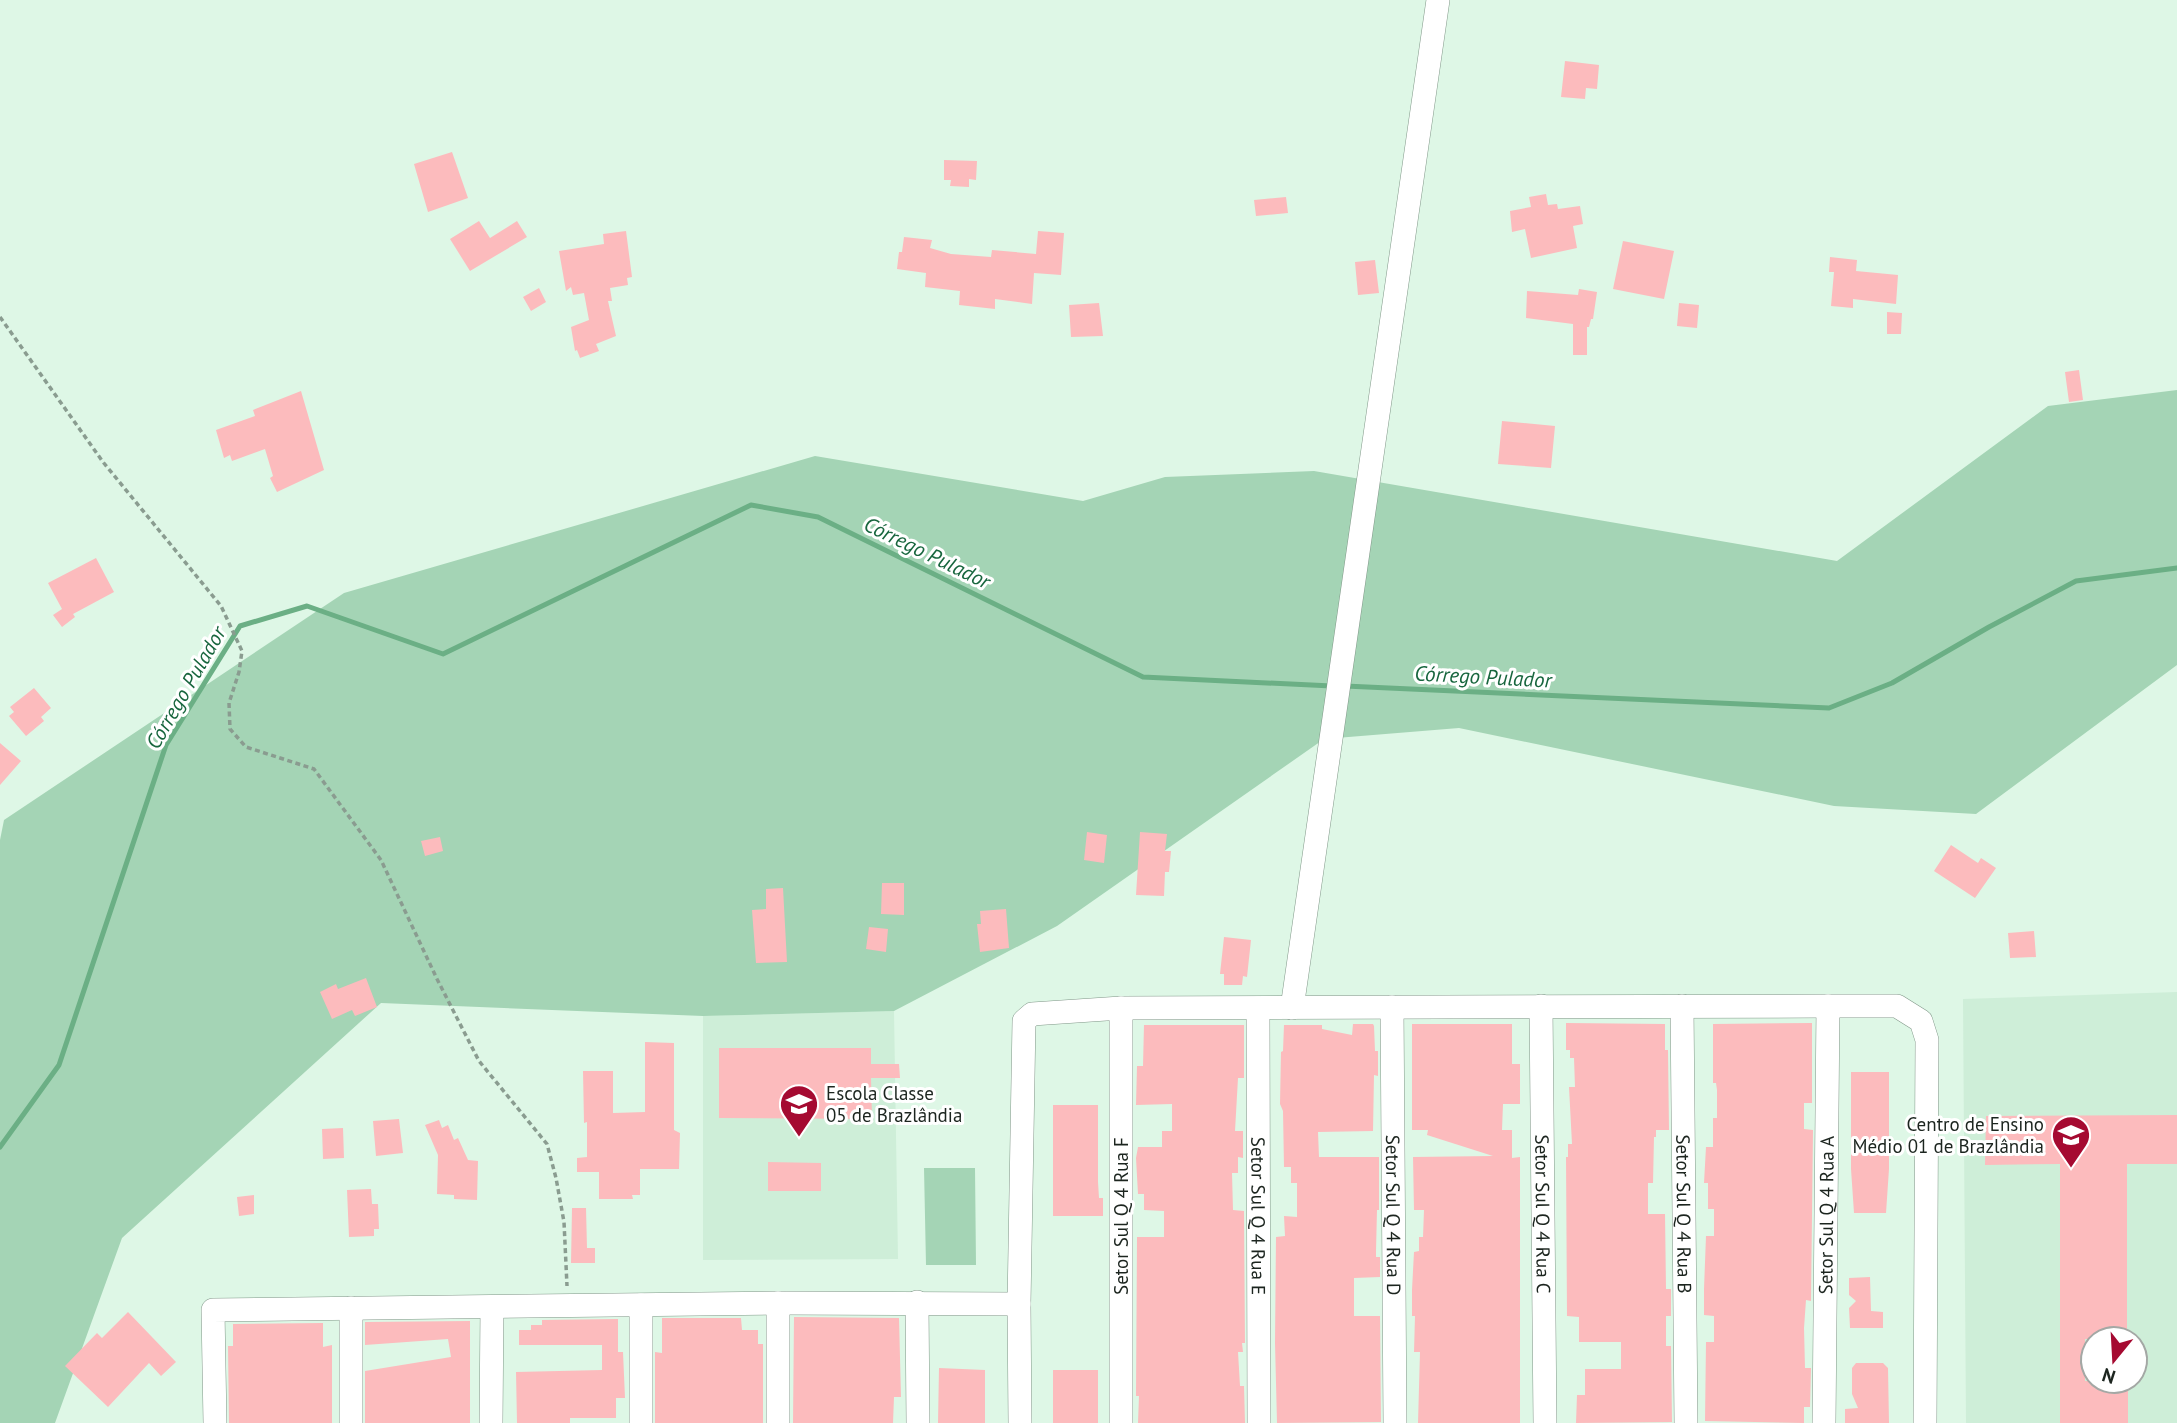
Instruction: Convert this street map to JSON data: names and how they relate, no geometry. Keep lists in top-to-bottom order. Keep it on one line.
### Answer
{"streets":{"street":["Setor Sul Q 4 Rua B","Setor Sul Q 4 Rua A","Setor Sul Q 4 Rua E","Setor Sul Q 4 Rua D","Setor Sul Q 4 Rua C","Setor Sul Q 4 Rua F"]},"water":["Córrego Pulador"],"places":{"school or university":["Escola Classe 05 de Brazlândia","Centro de Ensino Médio 01 de Brazlândia"]},"north":"bottom"}
